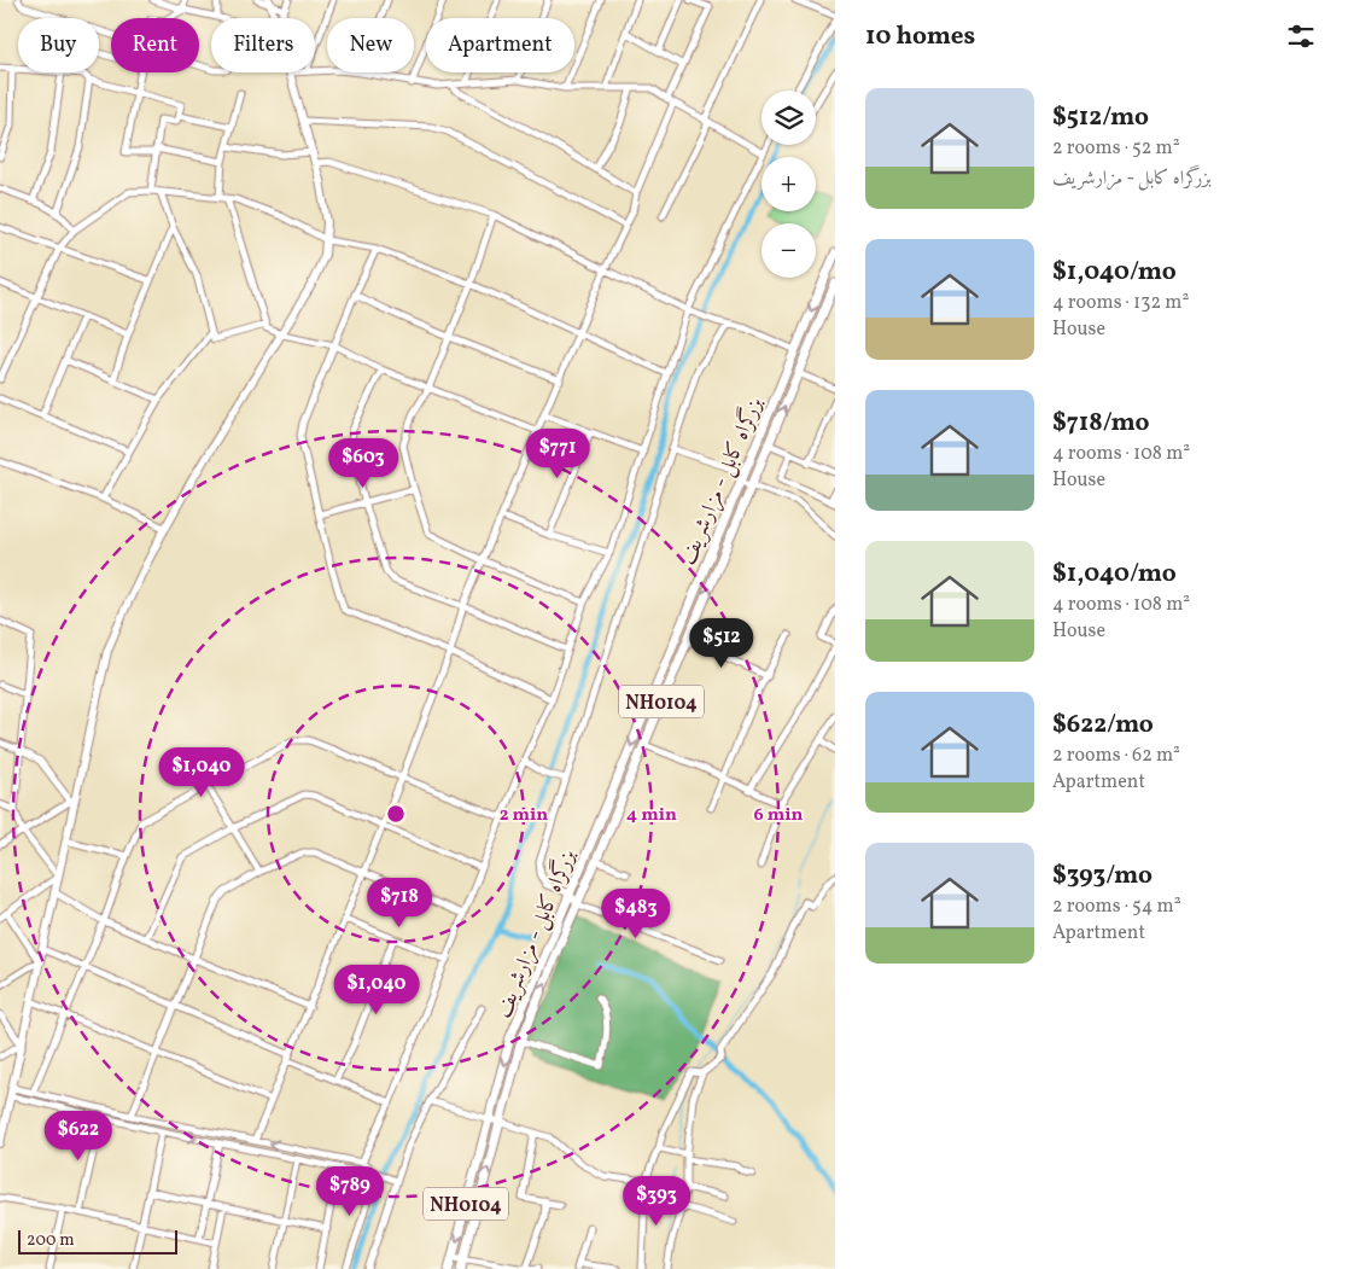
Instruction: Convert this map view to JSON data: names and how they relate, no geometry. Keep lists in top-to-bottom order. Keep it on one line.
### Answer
{"streets":{"highway":["بزرگراه کابل - مزارشریف","NH0104"]},"scale_bar":"200 m","page":{"heading":"10 homes","chip":["Buy","Rent","Filters","New","Apartment"],"list":[{"name":"$512/mo","note":"2 rooms · 52 m² · بزرگراه کابل - مزارشریف"},{"name":"$1,040/mo","note":"4 rooms · 132 m² · House"},{"name":"$718/mo","note":"4 rooms · 108 m² · House"},{"name":"$1,040/mo","note":"4 rooms · 108 m² · House"},{"name":"$622/mo","note":"2 rooms · 62 m² · Apartment"},{"name":"$393/mo","note":"2 rooms · 54 m² · Apartment"}],"map_buttons":["+","−"],"price":["$771","$603","$512","$1,040","$718","$483","$1,040","$622","$789","$393"],"scale":"200 m"},"rings":["2 min","4 min","6 min"]}
